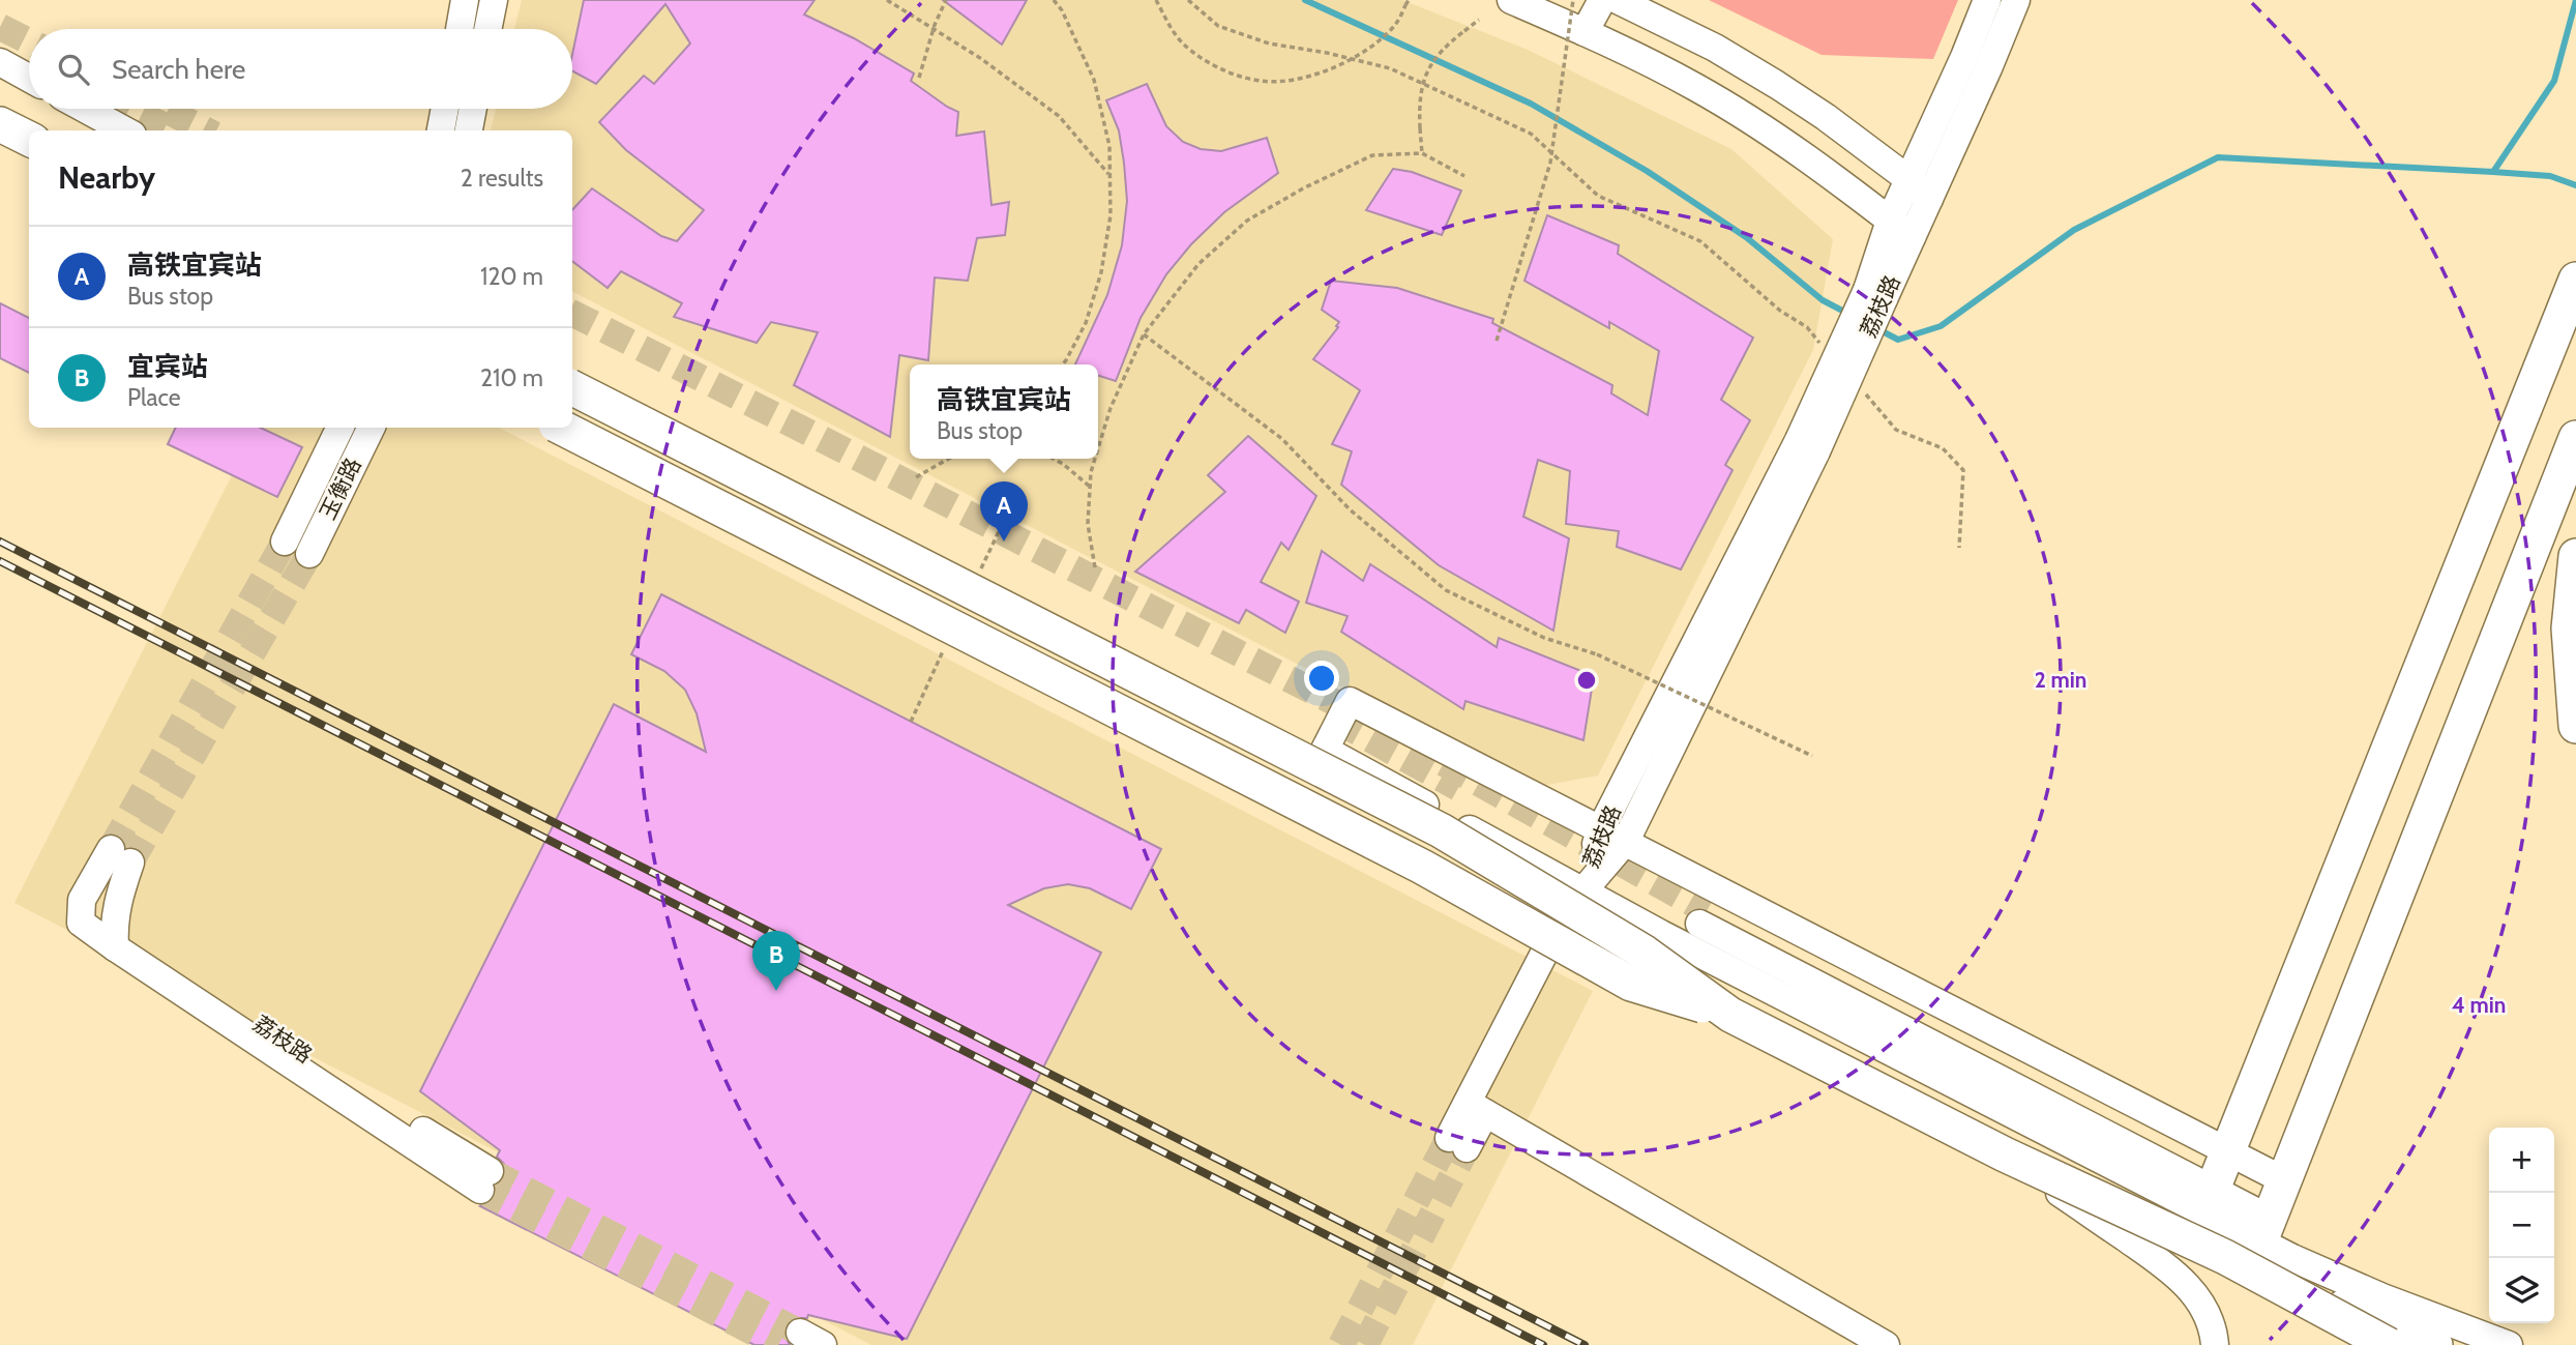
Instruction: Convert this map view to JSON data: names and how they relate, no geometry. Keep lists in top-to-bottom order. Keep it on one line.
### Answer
{"streets":{"street":["荔枝路","玉衡路"]},"page":{"search":"Search here","heading":["Nearby","2 results"],"list":[{"mark":"A","name":"高铁宜宾站","note":"Bus stop","value":"120 m"},{"mark":"B","name":"宜宾站","note":"Place","value":"210 m"}],"popup":["高铁宜宾站","Bus stop"],"pins":["A","B"],"map_buttons":["+","−"]},"rings":["2 min","4 min"]}
